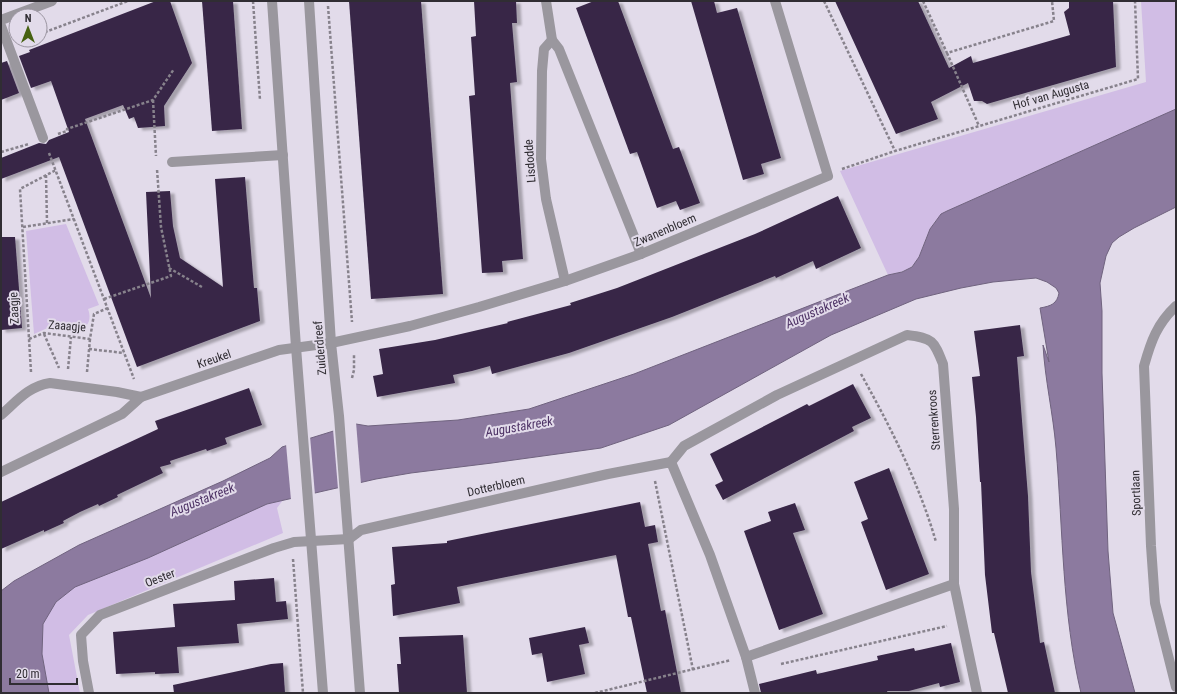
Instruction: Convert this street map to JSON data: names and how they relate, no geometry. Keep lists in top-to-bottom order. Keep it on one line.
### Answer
{"streets":{"street":["Lisdodde","Zwanenbloem","Zuiderdreef","Kreukel","Sterrenkroos","Dotterbloem","Sportlaan","Oester"],"path":["Hof van Augusta","Zaagje","Zaaagje"]},"crossings":[["Hof van Augusta","Zwanenbloem"],["Lisdodde","Zwanenbloem"],["Zwanenbloem","Zuiderdreef"],["Zwanenbloem","Kreukel"],["Zaagje","Zaaagje"],["Zaagje","Kreukel"],["Zuiderdreef","Kreukel"],["Zuiderdreef","Dotterbloem"],["Zuiderdreef","Oester"],["Sterrenkroos","Dotterbloem"]],"water":["Augustakreek"],"scale_bar":"20 m","north":"top"}
